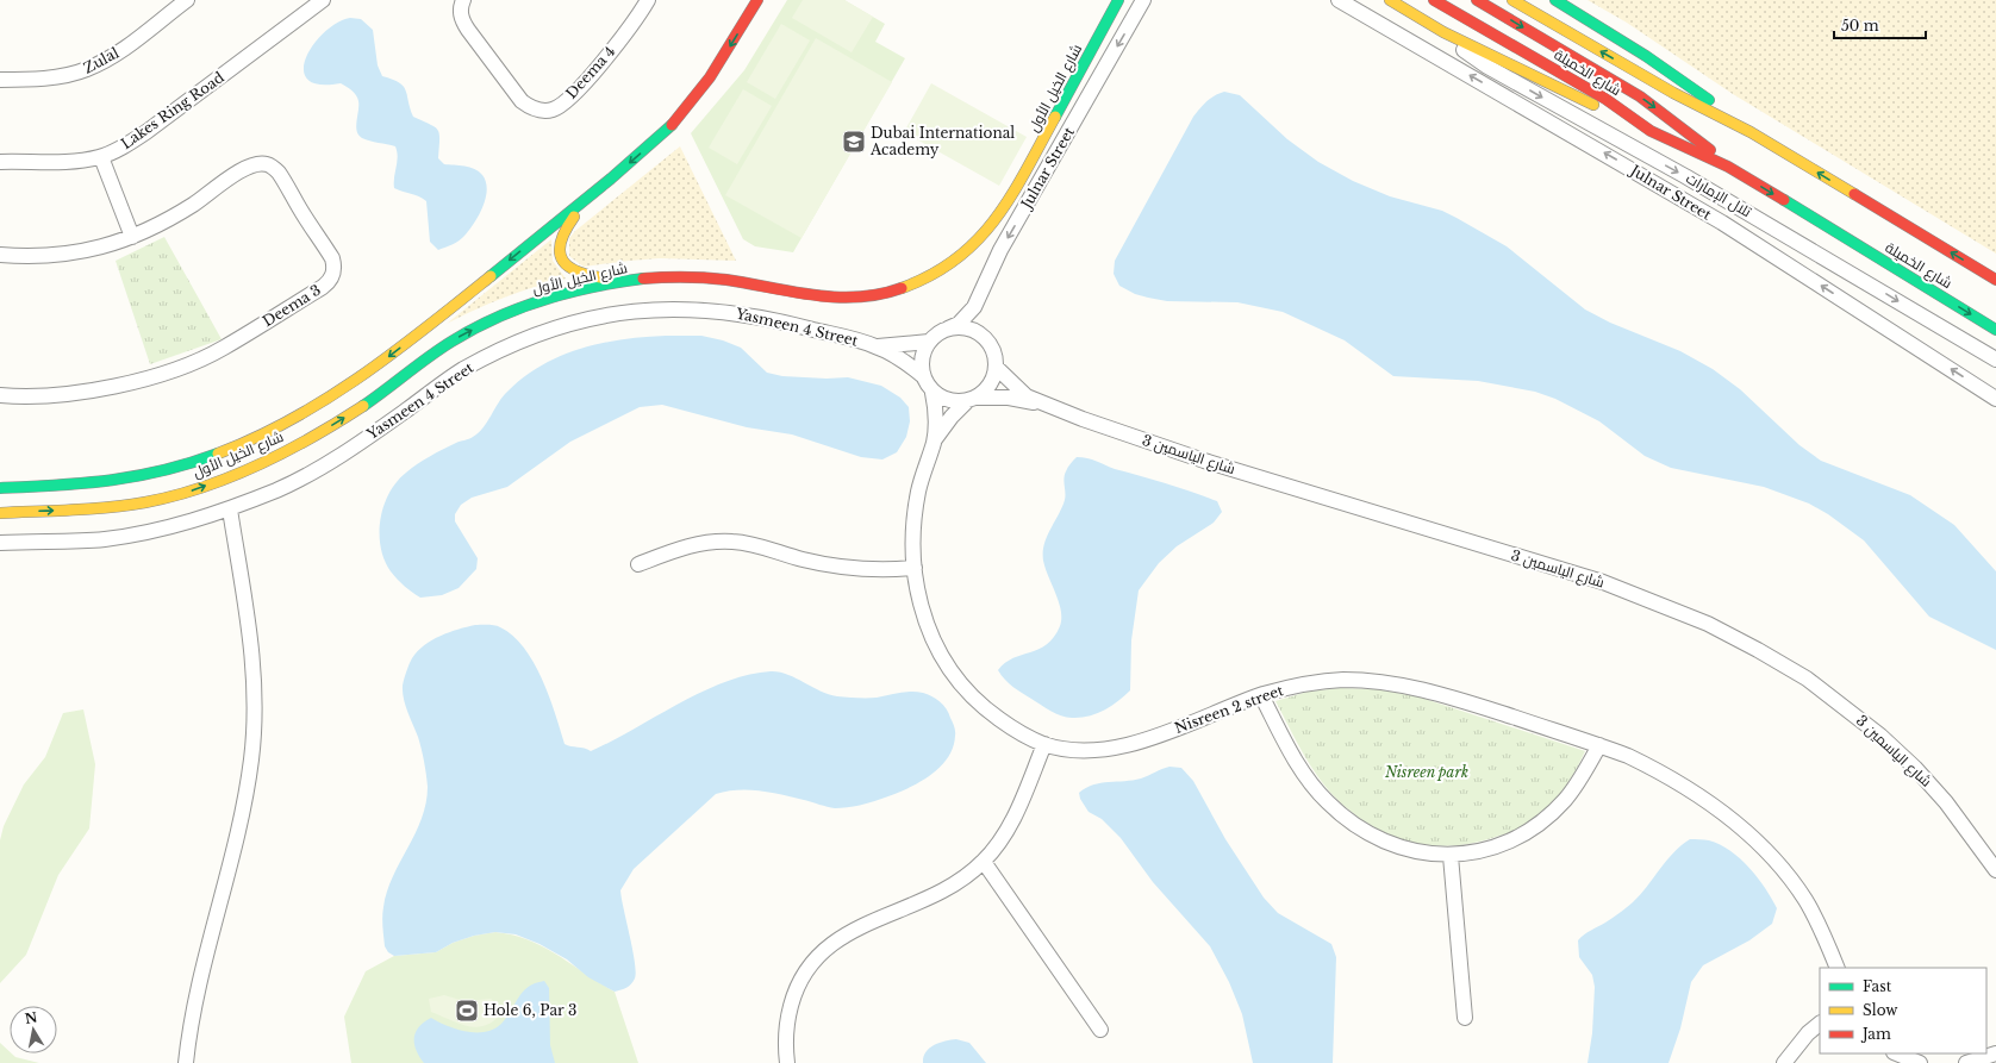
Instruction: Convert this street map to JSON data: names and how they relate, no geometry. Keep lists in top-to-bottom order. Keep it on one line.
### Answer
{"streets":{"main road":["شارع الخميلة","شارع الخيل الأول"],"street":["Zulal","Deema 4","Lakes Ring Road","Julnar Street","تلال الإمارات","Deema 3","Yasmeen 4 Street","شارع الياسمين 3","Nisreen 2 street"]},"crossings":[["Julnar Street","شارع الياسمين 3"],["Julnar Street","Nisreen 2 street"],["شارع الياسمين 3","Nisreen 2 street"]],"one_way":["تلال الإمارات"],"parks":["Nisreen park"],"places":{"school or university":["Dubai International Academy"],"sports":["Hole 6, Par 3"]},"legend":["Fast","Slow","Jam"],"scale_bar":"50 m","north":"top"}
